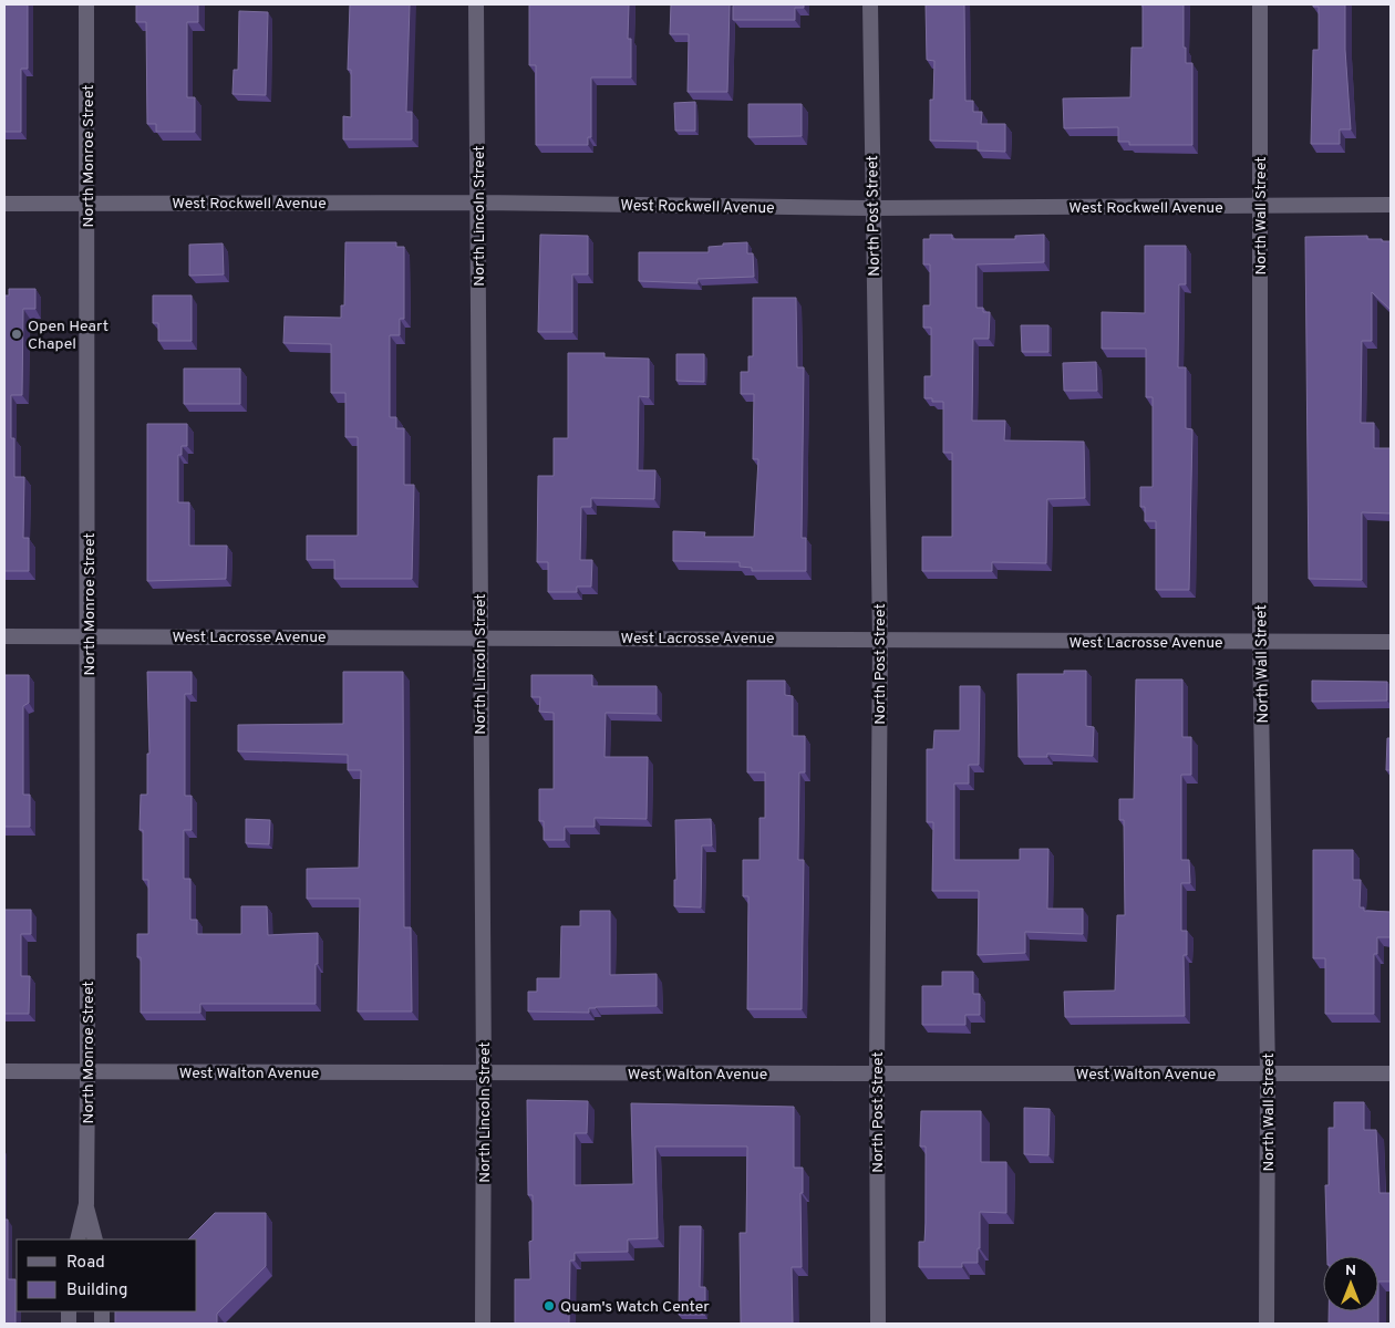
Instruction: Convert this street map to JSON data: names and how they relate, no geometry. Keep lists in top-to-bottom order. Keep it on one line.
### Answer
{"streets":{"street":["North Monroe Street","West Rockwell Avenue","North Lincoln Street","North Post Street","North Wall Street","West Lacrosse Avenue","West Walton Avenue"]},"crossings":[["North Monroe Street","West Rockwell Avenue"],["North Monroe Street","West Lacrosse Avenue"],["North Monroe Street","West Walton Avenue"],["West Rockwell Avenue","North Lincoln Street"],["West Rockwell Avenue","North Post Street"],["West Rockwell Avenue","North Wall Street"],["North Lincoln Street","West Lacrosse Avenue"],["North Lincoln Street","West Walton Avenue"],["North Post Street","West Lacrosse Avenue"],["North Post Street","West Walton Avenue"],["North Wall Street","West Lacrosse Avenue"],["North Wall Street","West Walton Avenue"]],"places":["Open Heart Chapel","Quam's Watch Center"],"legend":["Road","Building"],"north":"top"}
